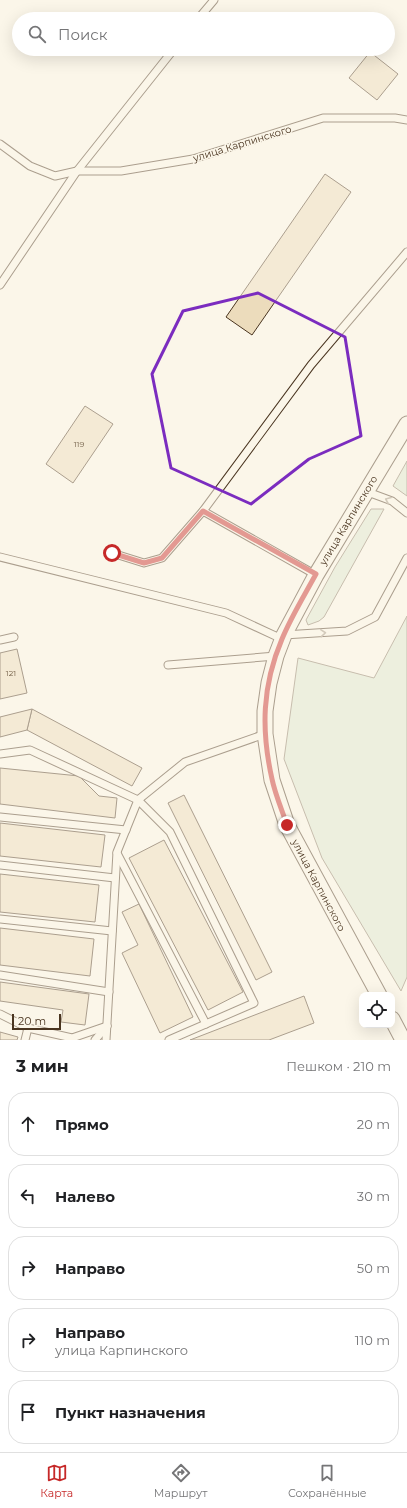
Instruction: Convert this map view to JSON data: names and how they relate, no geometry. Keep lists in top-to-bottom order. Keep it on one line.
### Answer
{"streets":{"street":["улица Карпинского"]},"house_numbers":["119","121"],"scale_bar":"20 m","page":{"search":"Поиск","scale":"20 m","heading":["3 мин","Пешком · 210 m"],"list":[["Прямо","20 m"],["Налево","30 m"],["Направо","50 m"],["Направо","улица Карпинского","110 m"],"Пункт назначения"],"nav":["Карта","Маршрут","Сохранённые"]}}
